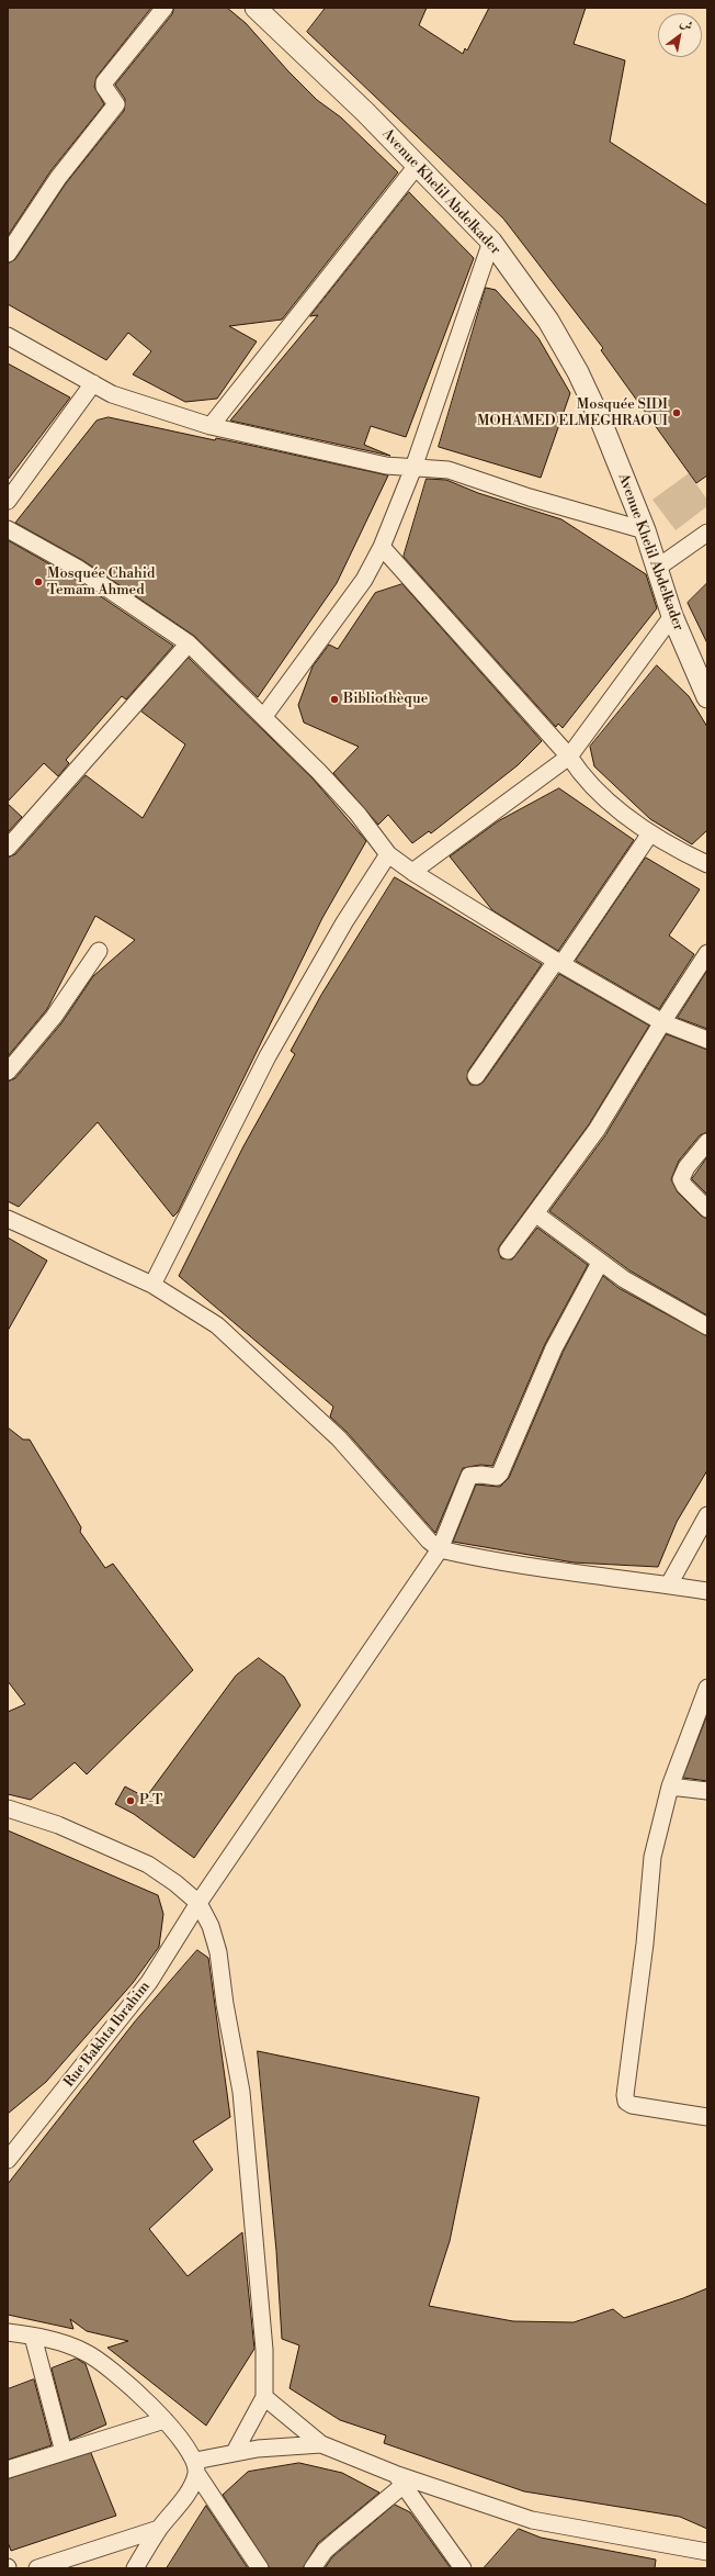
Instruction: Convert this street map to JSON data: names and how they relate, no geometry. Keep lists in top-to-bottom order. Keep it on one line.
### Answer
{"streets":{"street":["Avenue Khelil Abdelkader","Rue Bakhta Ibrahim"]},"places":["Mosquée SIDI MOHAMED ELMEGHRAOUI","Mosquée Chahid Temam Ahmed","Bibliothèque","P-T"],"north":"top right"}
